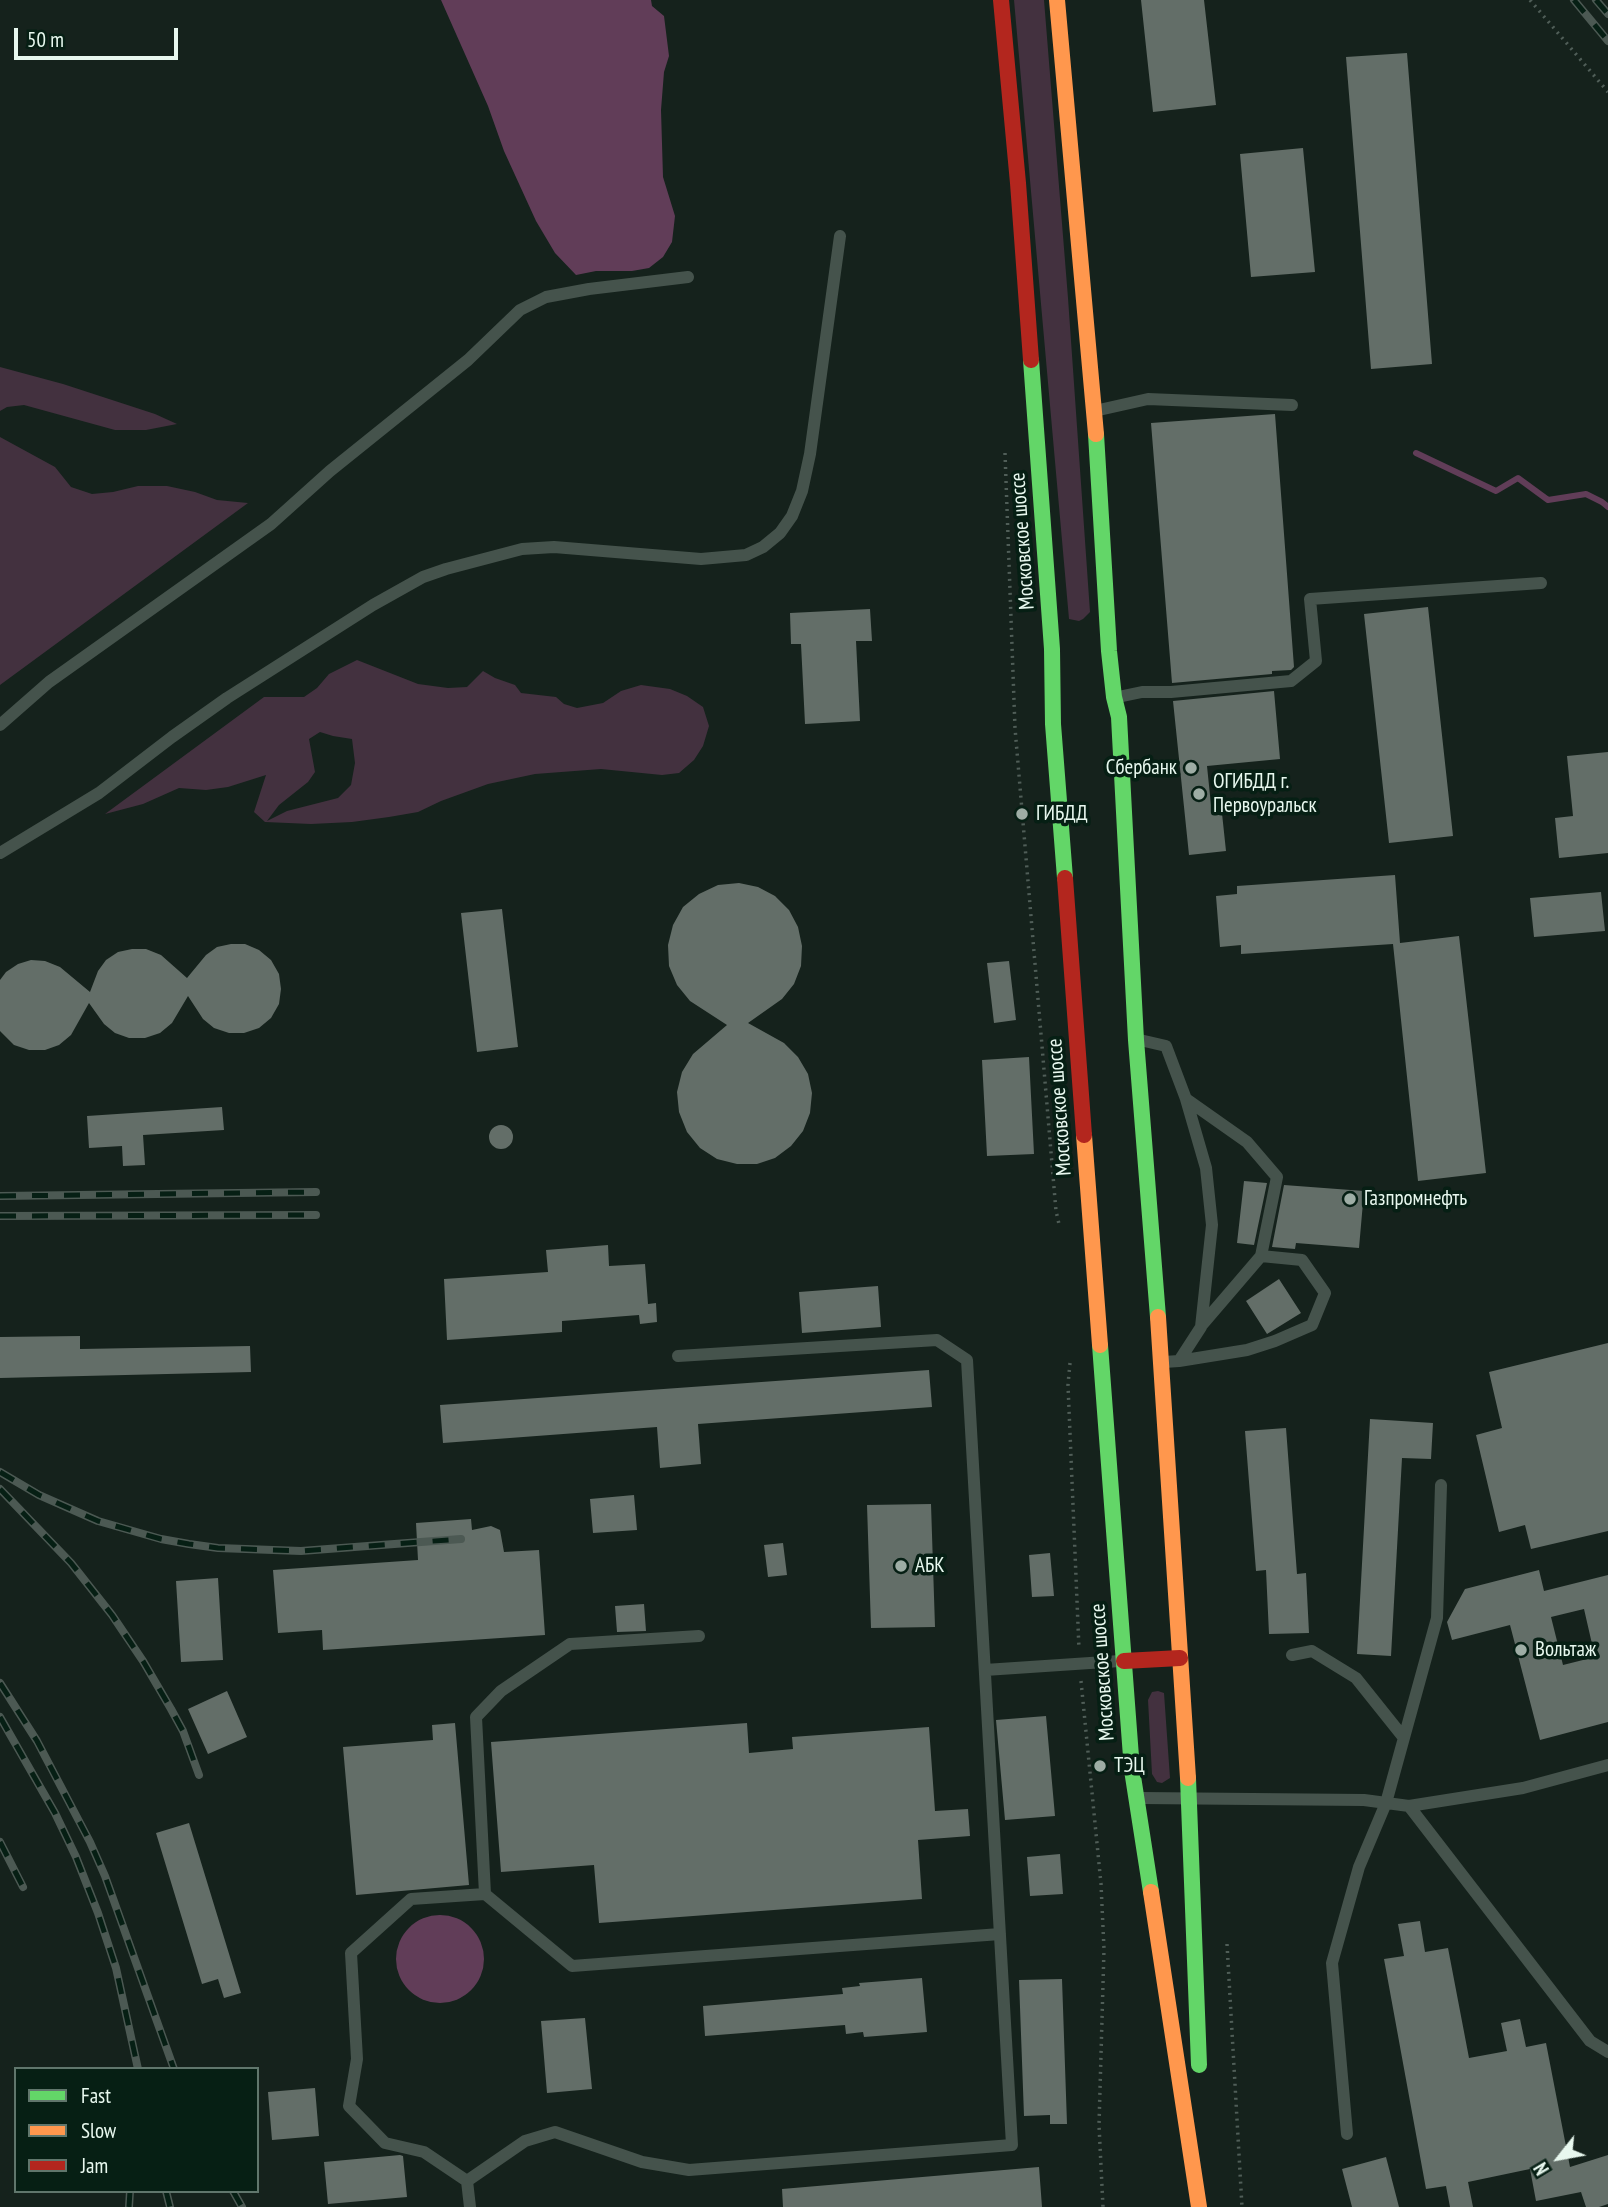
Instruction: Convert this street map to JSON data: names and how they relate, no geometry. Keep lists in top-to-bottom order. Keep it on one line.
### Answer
{"streets":{"main road":["Московское шоссе"]},"places":["Сбербанк","ОГИБДД г. Первоуральск","ГИБДД","Газпромнефть","АБК","Вольтаж","ТЭЦ"],"legend":["Fast","Slow","Jam"],"scale_bar":"50 m","north":"bottom left"}
